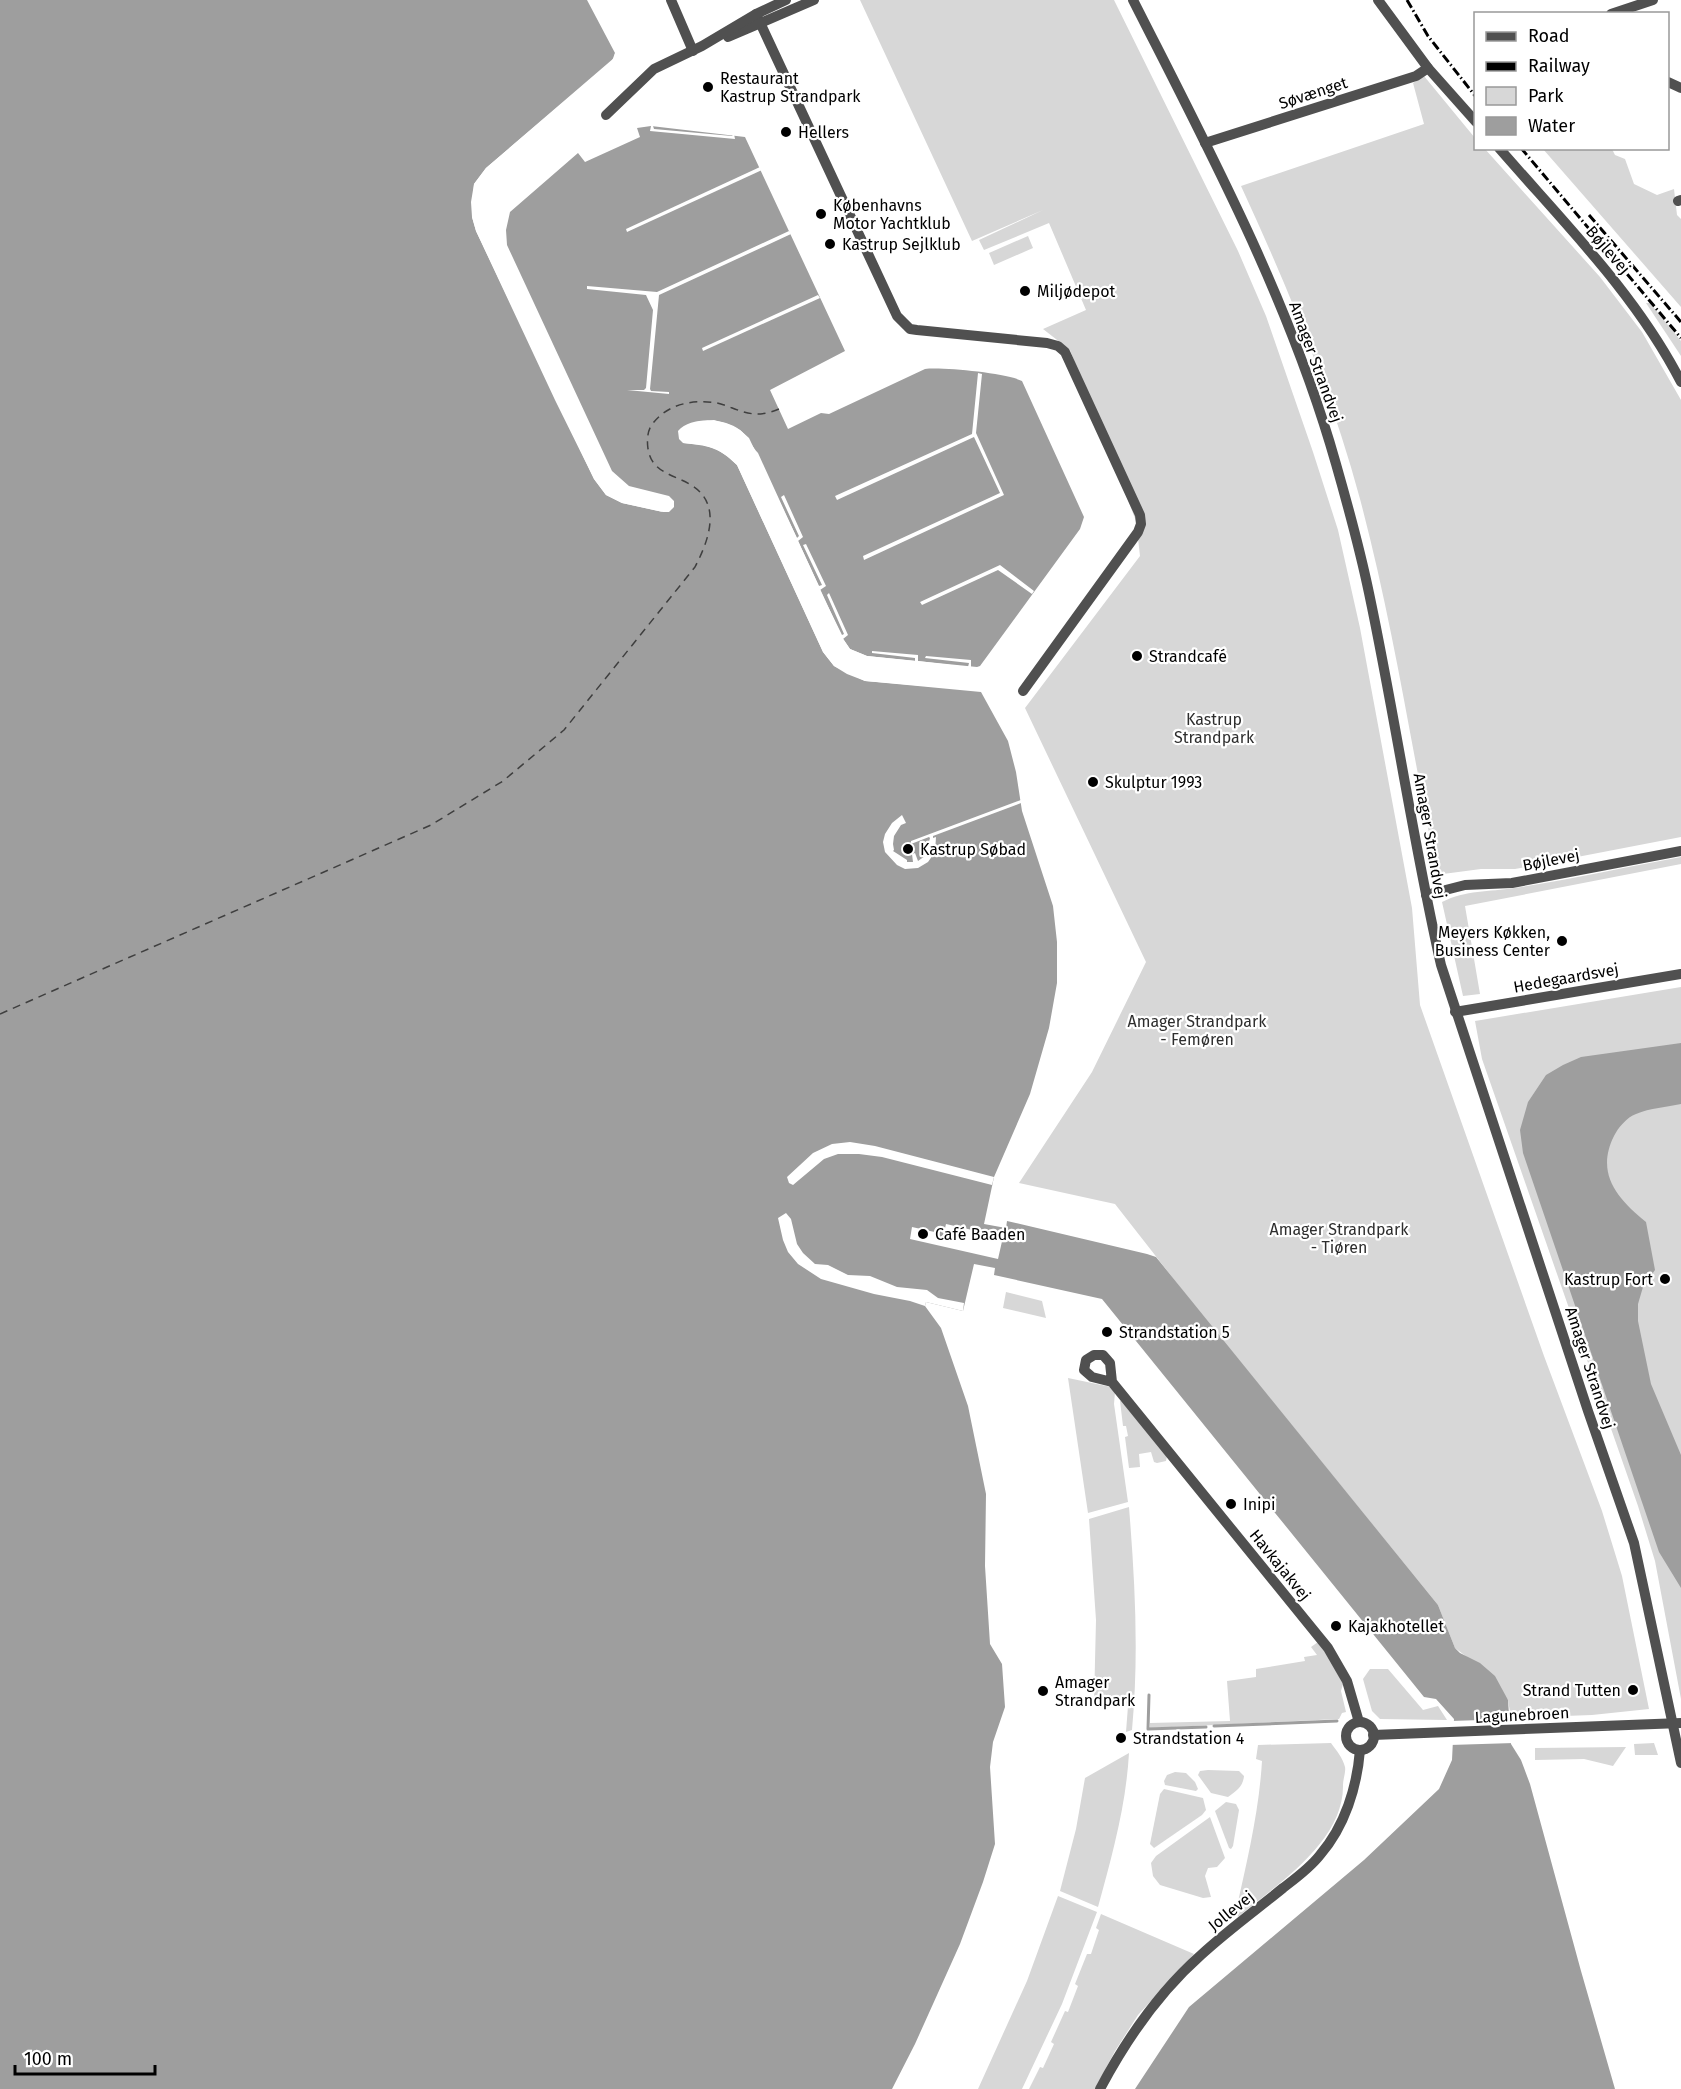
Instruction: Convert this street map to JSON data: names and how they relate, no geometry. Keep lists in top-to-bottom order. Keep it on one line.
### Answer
{"streets":{"street":["Søvænget","Bøjlevej","Amager Strandvej","Hedegaardsvej","Havkajakvej","Lagunebroen","Jollevej"]},"crossings":[["Søvænget","Amager Strandvej"],["Bøjlevej","Amager Strandvej"],["Amager Strandvej","Hedegaardsvej"],["Amager Strandvej","Lagunebroen"],["Havkajakvej","Lagunebroen"],["Havkajakvej","Jollevej"],["Lagunebroen","Jollevej"]],"parks":["Kastrup Strandpark","Amager Strandpark - Femøren","Amager Strandpark - Tiøren"],"places":["Restaurant Kastrup Strandpark","Hellers","Københavns Motor Yachtklub","Kastrup Sejlklub","Miljødepot","Strandcafé","Skulptur 1993","Kastrup Søbad","Meyers Køkken, Business Center","Café Baaden","Kastrup Fort","Strandstation 5","Inipi","Kajakhotellet","Strand Tutten","Amager Strandpark","Strandstation 4"],"legend":["Road","Railway","Park","Water"],"scale_bar":"100 m"}
